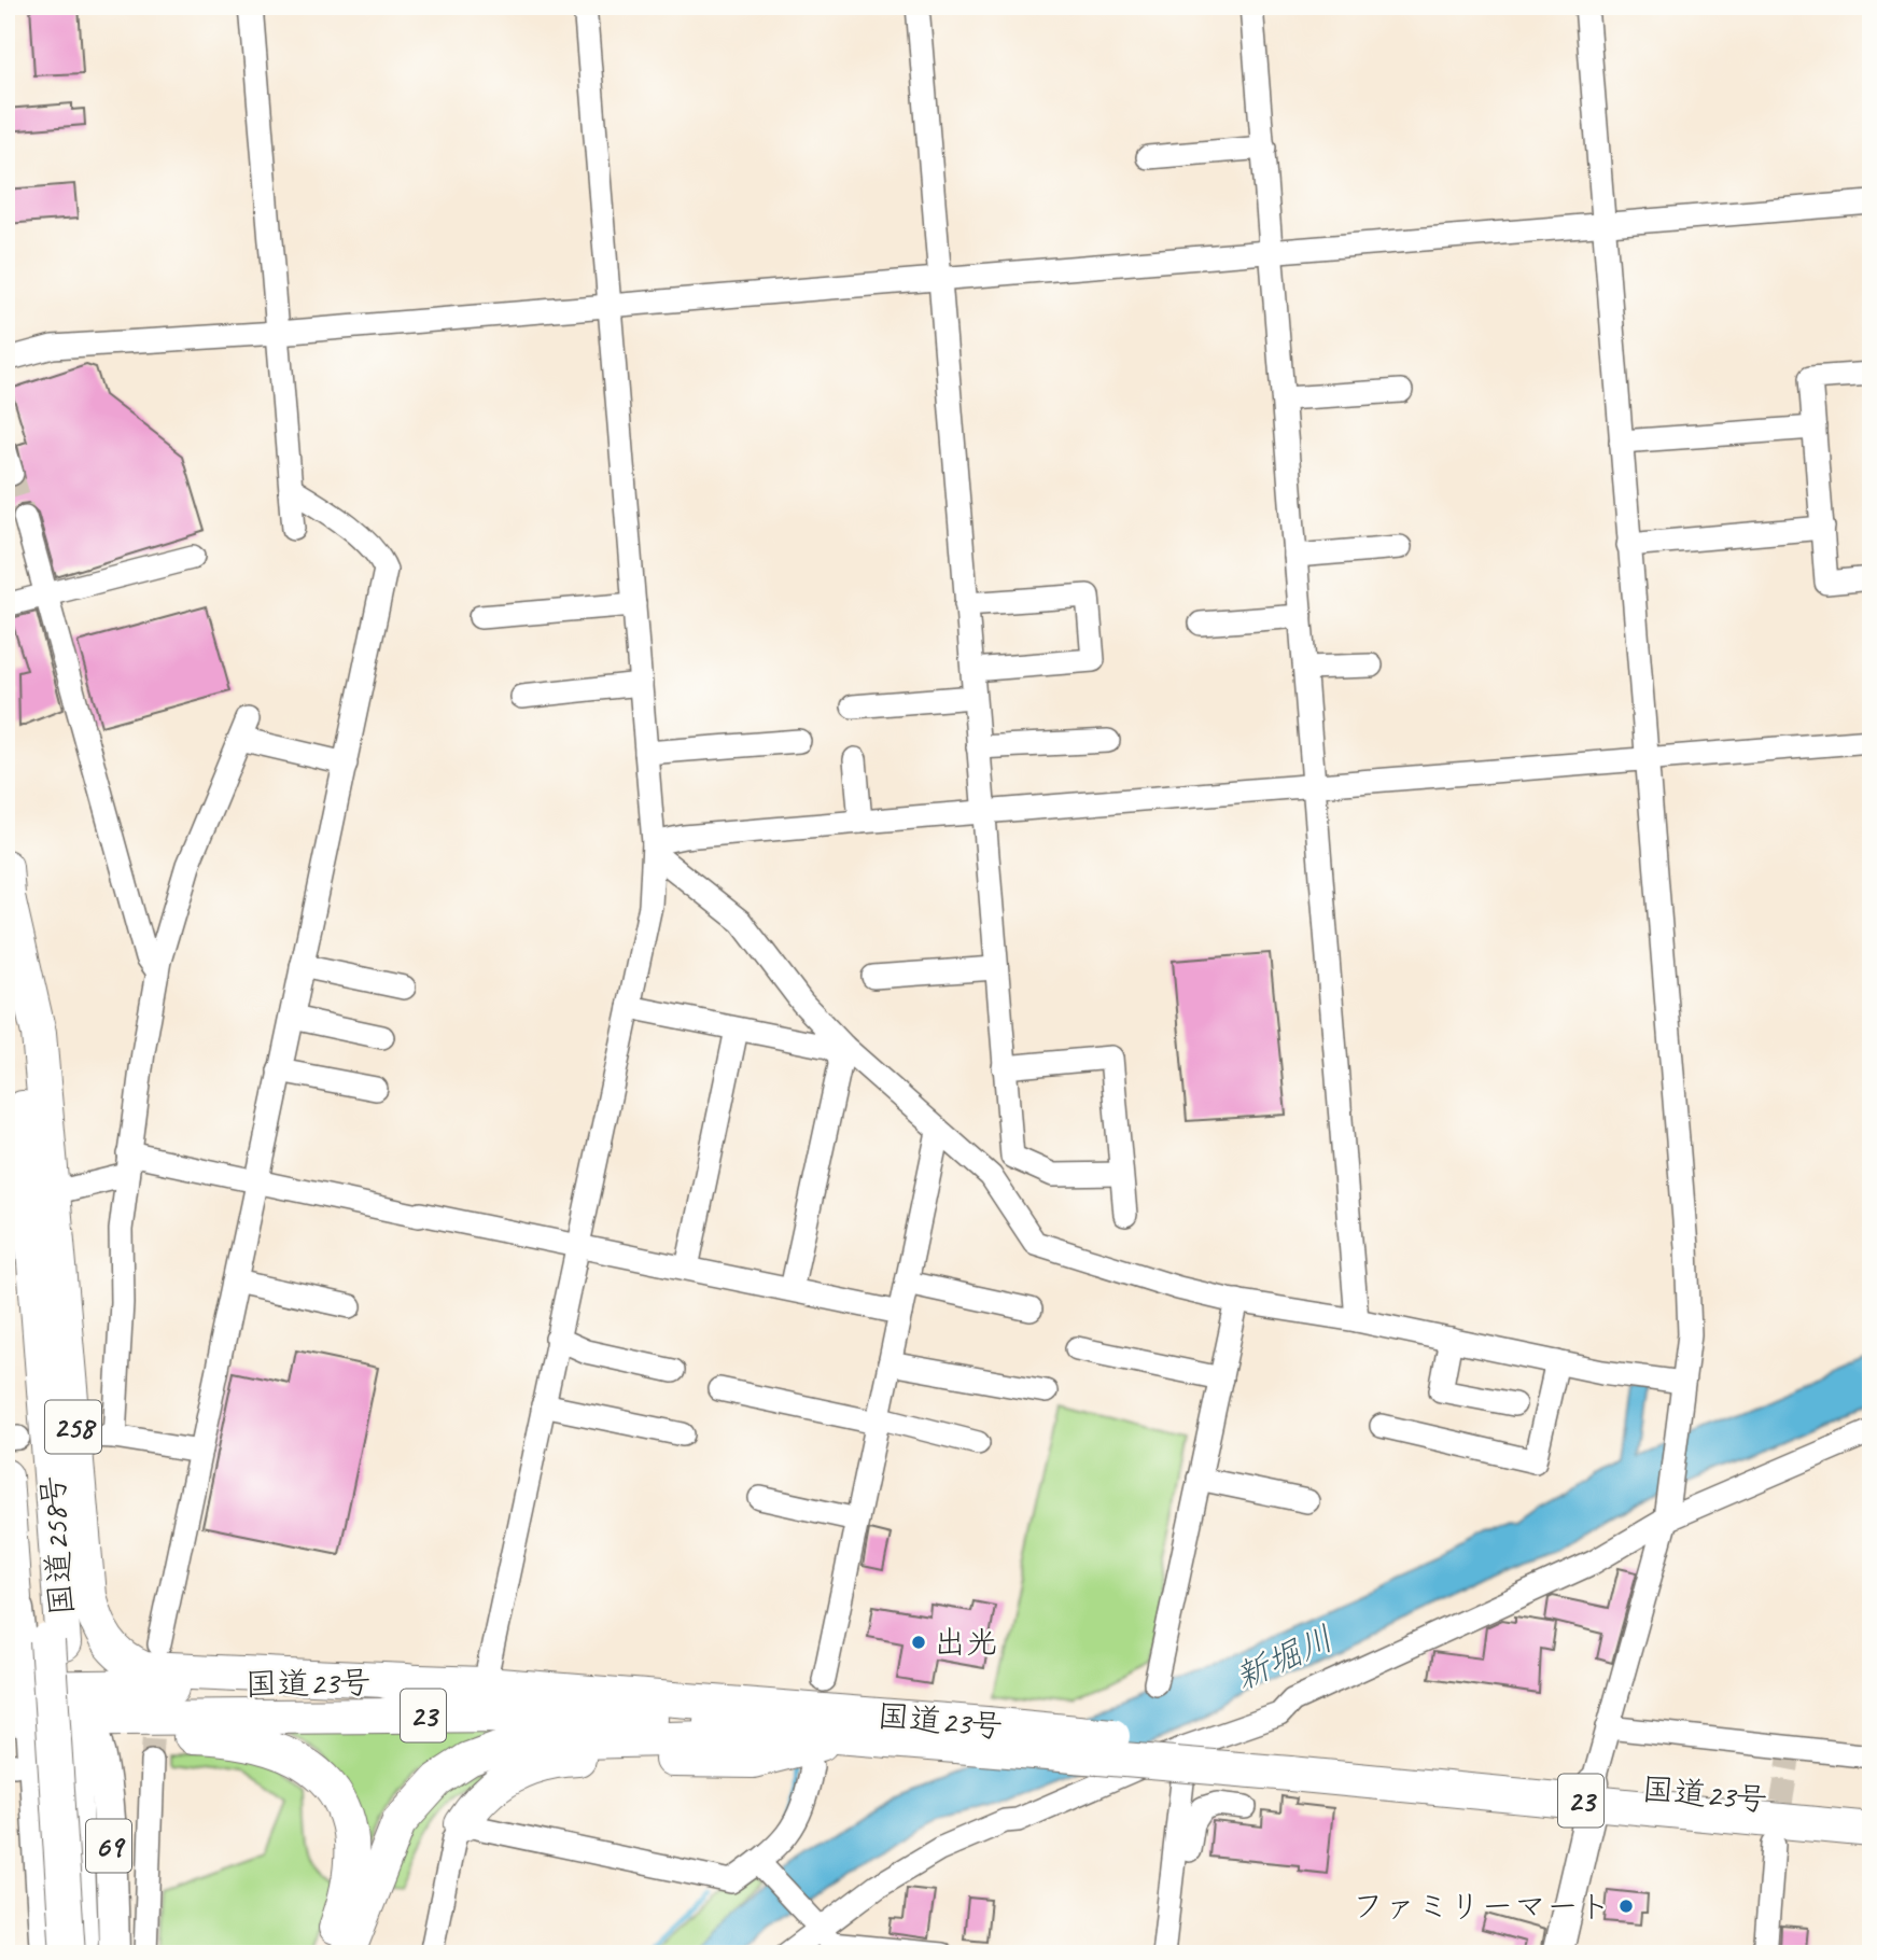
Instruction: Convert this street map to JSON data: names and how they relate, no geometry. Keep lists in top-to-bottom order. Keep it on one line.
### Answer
{"streets":{"highway":["258","国道258号","国道23号","23"],"main road":["69"]},"crossings":[["258","国道258号"],["258","国道23号"],["258","69"],["国道23号","69"]],"water":["新堀川"],"places":["出光","ファミリーマート"]}
